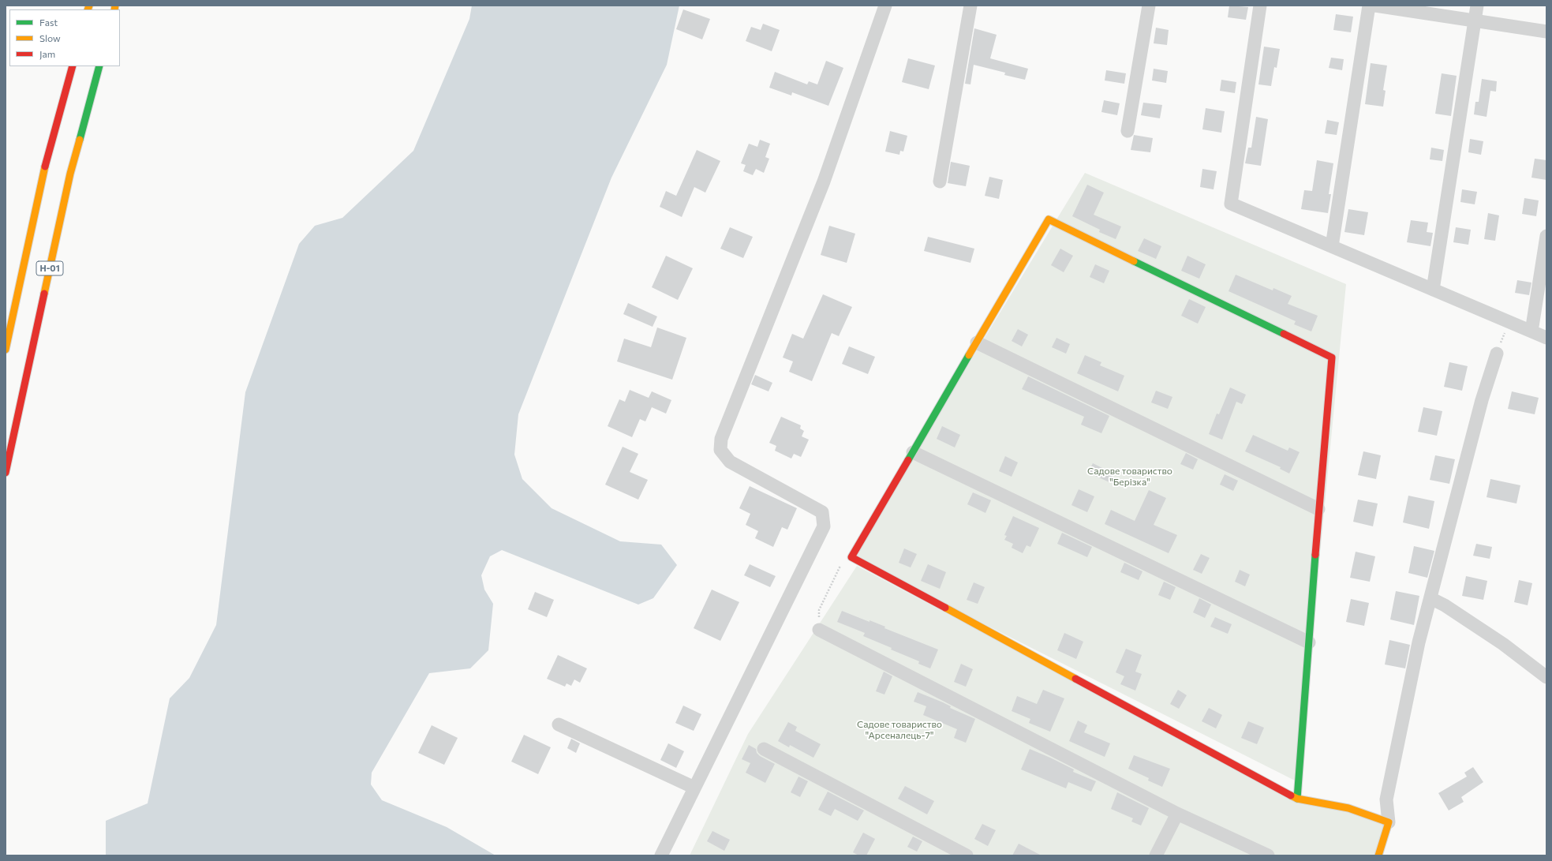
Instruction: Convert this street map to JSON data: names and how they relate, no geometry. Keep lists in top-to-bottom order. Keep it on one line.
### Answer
{"streets":{"street":["Н-01"]},"parks":["Садове товариство \"Берізка\"","Садове товариство \"Арсеналець-7\""],"legend":["Fast","Slow","Jam"]}
